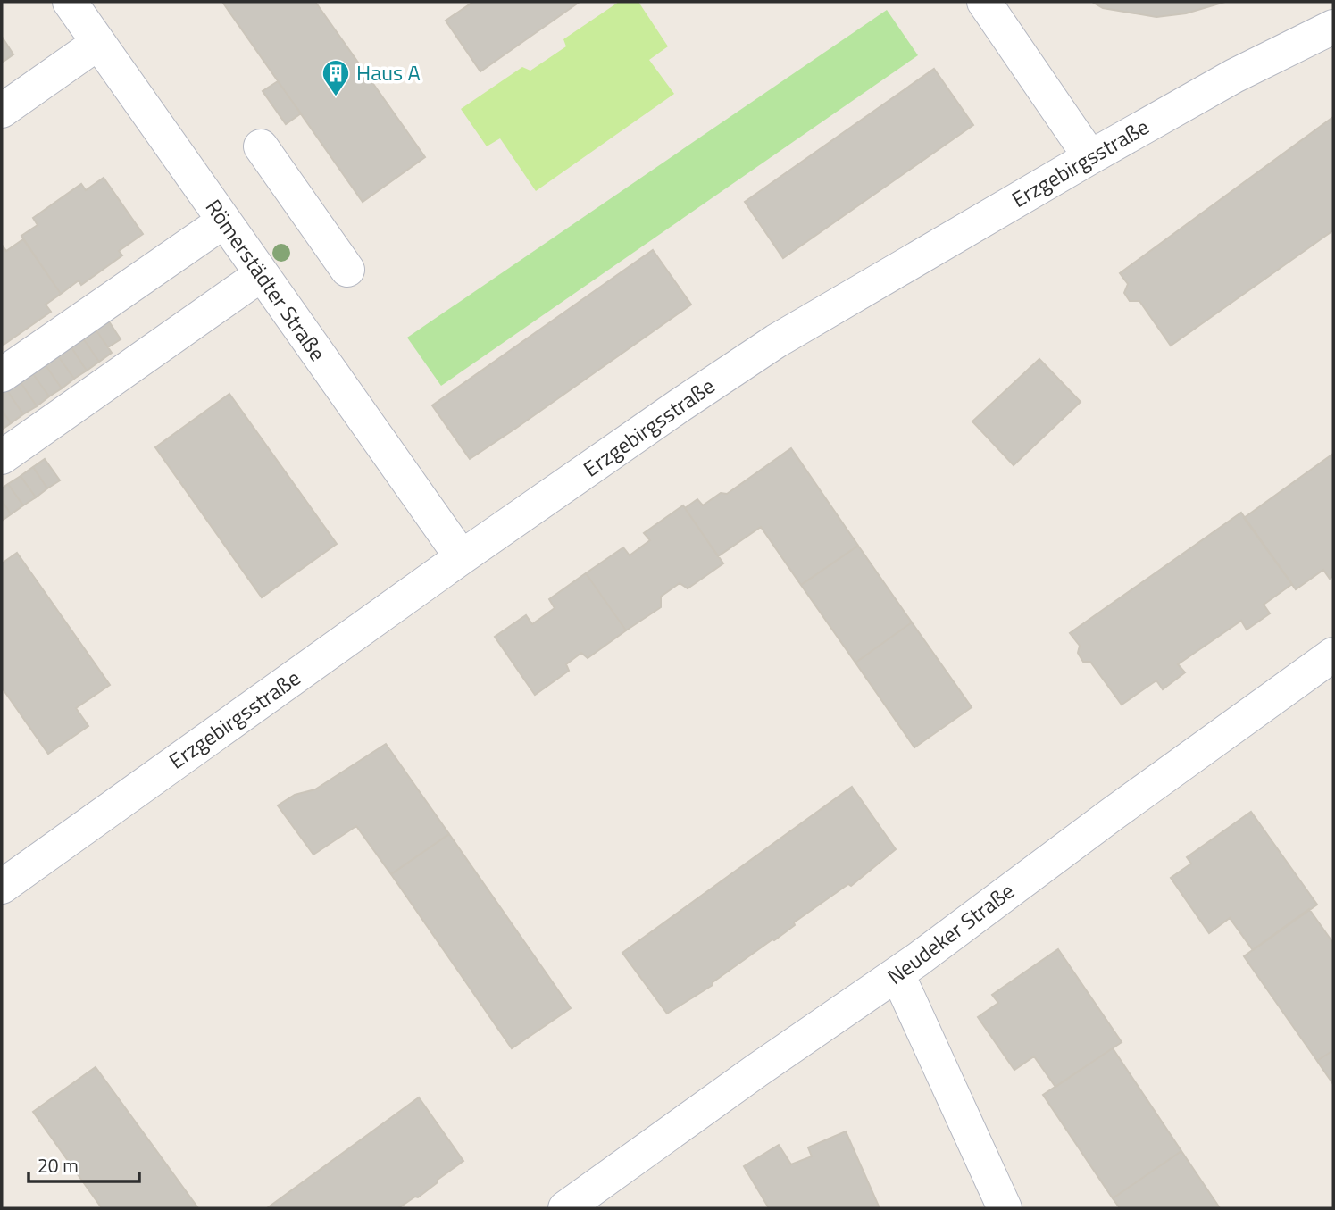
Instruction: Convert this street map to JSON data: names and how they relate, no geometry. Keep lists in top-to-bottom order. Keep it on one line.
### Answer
{"streets":{"street":["Erzgebirgsstraße","Römerstädter Straße","Neudeker Straße"]},"crossings":[["Erzgebirgsstraße","Römerstädter Straße"]],"places":{"building":["Haus A"]},"scale_bar":"20 m"}
